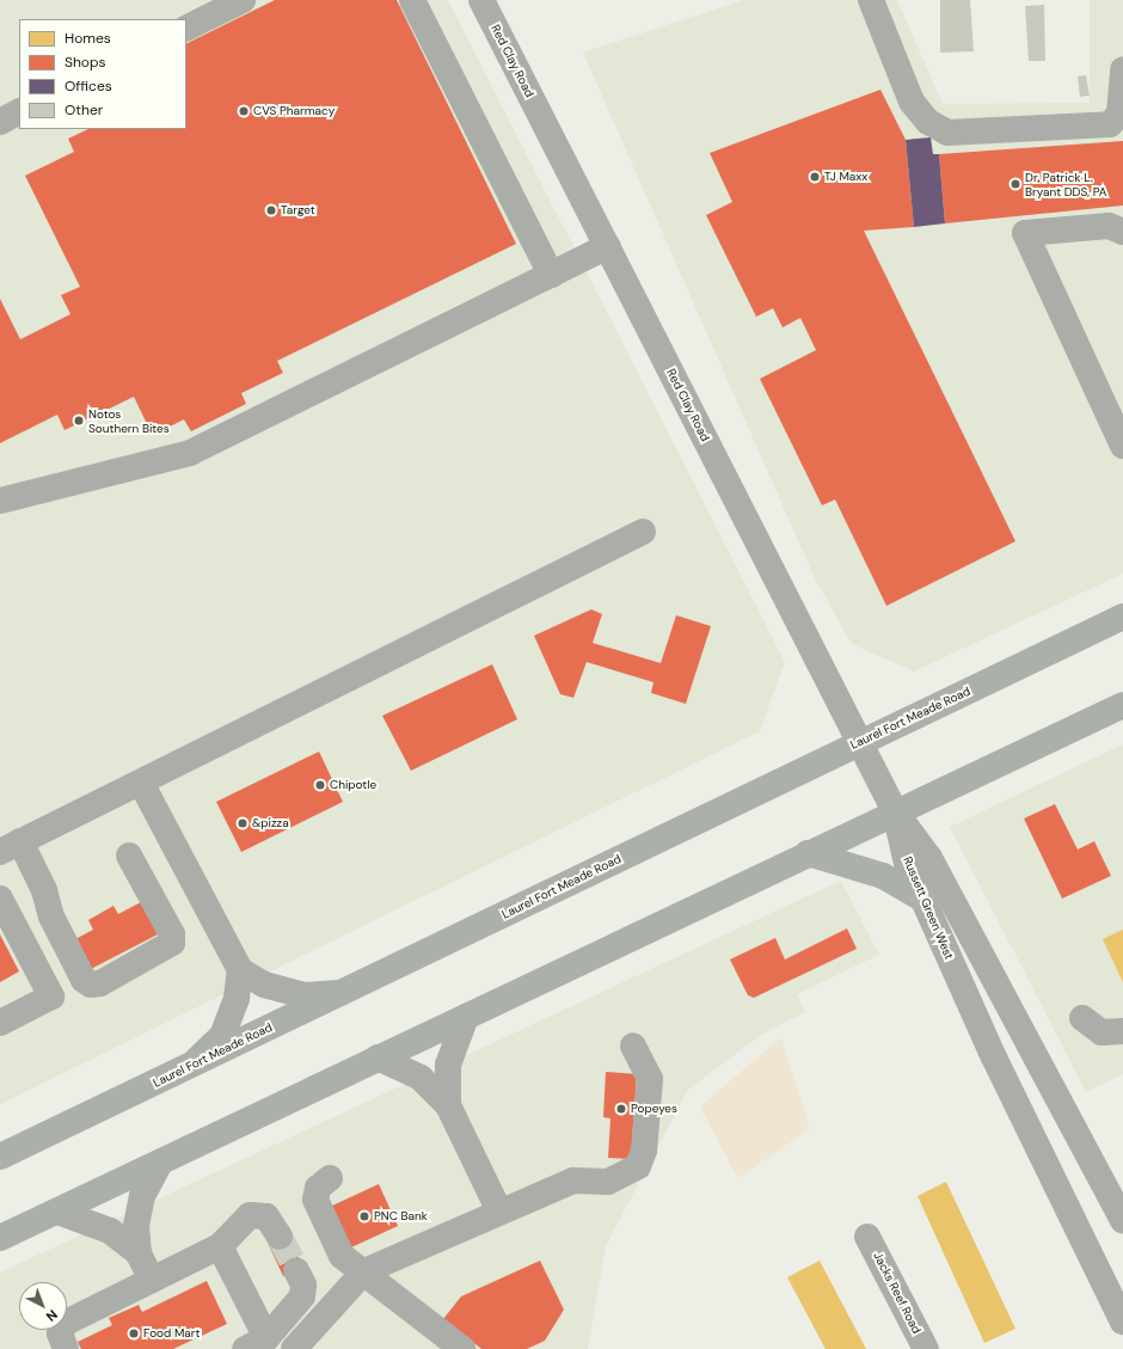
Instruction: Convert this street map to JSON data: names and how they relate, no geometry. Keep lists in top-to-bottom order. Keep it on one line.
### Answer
{"streets":{"main road":["Laurel Fort Meade Road"],"street":["Red Clay Road","Russett Green West","Jacks Reef Road"]},"crossings":[["Red Clay Road","Laurel Fort Meade Road"],["Red Clay Road","Russett Green West"]],"places":["CVS Pharmacy","TJ Maxx","Dr. Patrick L. Bryant DDS, PA","Target","Notos Southern Bites","Chipotle","&pizza","Popeyes","PNC Bank","Food Mart"],"legend":["Homes","Shops","Offices","Other"],"north":"bottom right"}
